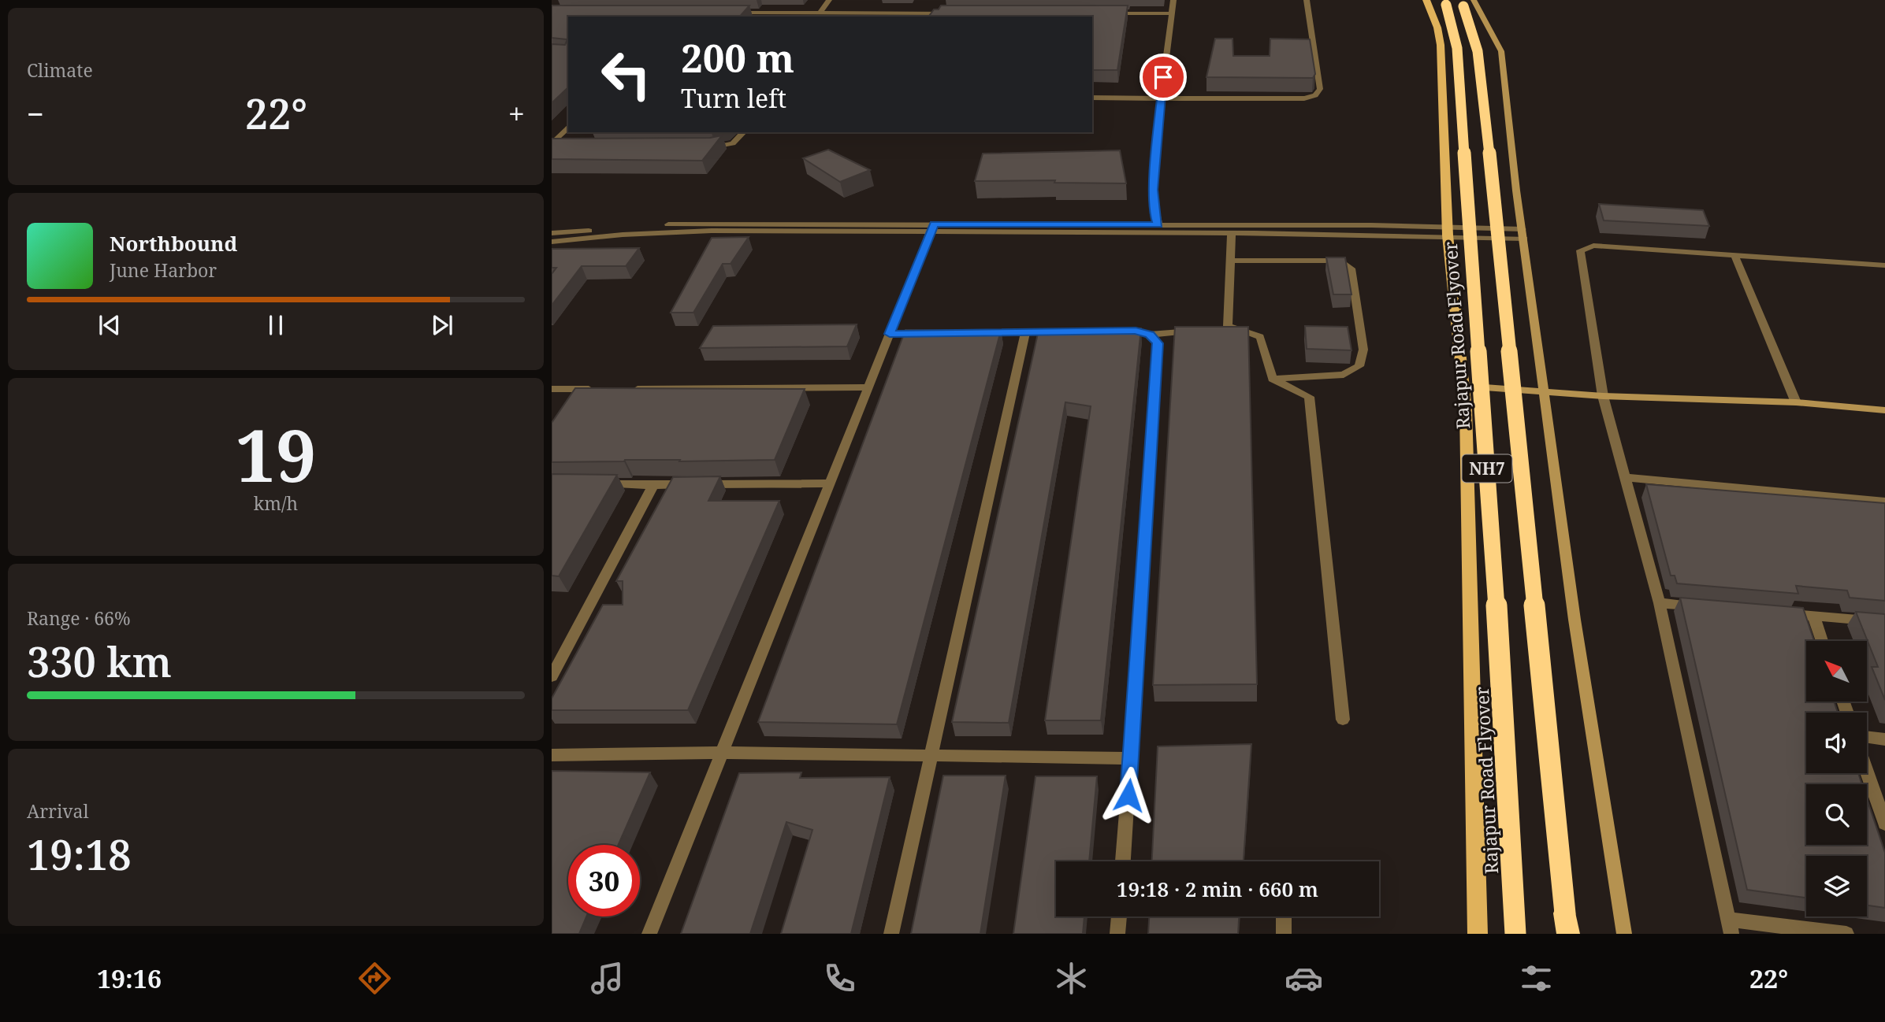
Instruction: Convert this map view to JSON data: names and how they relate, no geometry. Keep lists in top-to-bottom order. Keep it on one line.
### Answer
{"streets":{"highway":["Rajapur Road Flyover","NH7"]},"crossings":[["Rajapur Road Flyover","NH7"]],"north":"top left","page":{"tile":["Climate",["19","km/h"],["Range · 66%","330 km"],["Arrival","19:18"]],"turn":["200 m","Turn left"],"heat":["−","22°","+"],"song":["Northbound","June Harbor"],"limit":"30","trip":"19:18 · 2 min · 660 m","tabs":["19:16","22°"]}}
